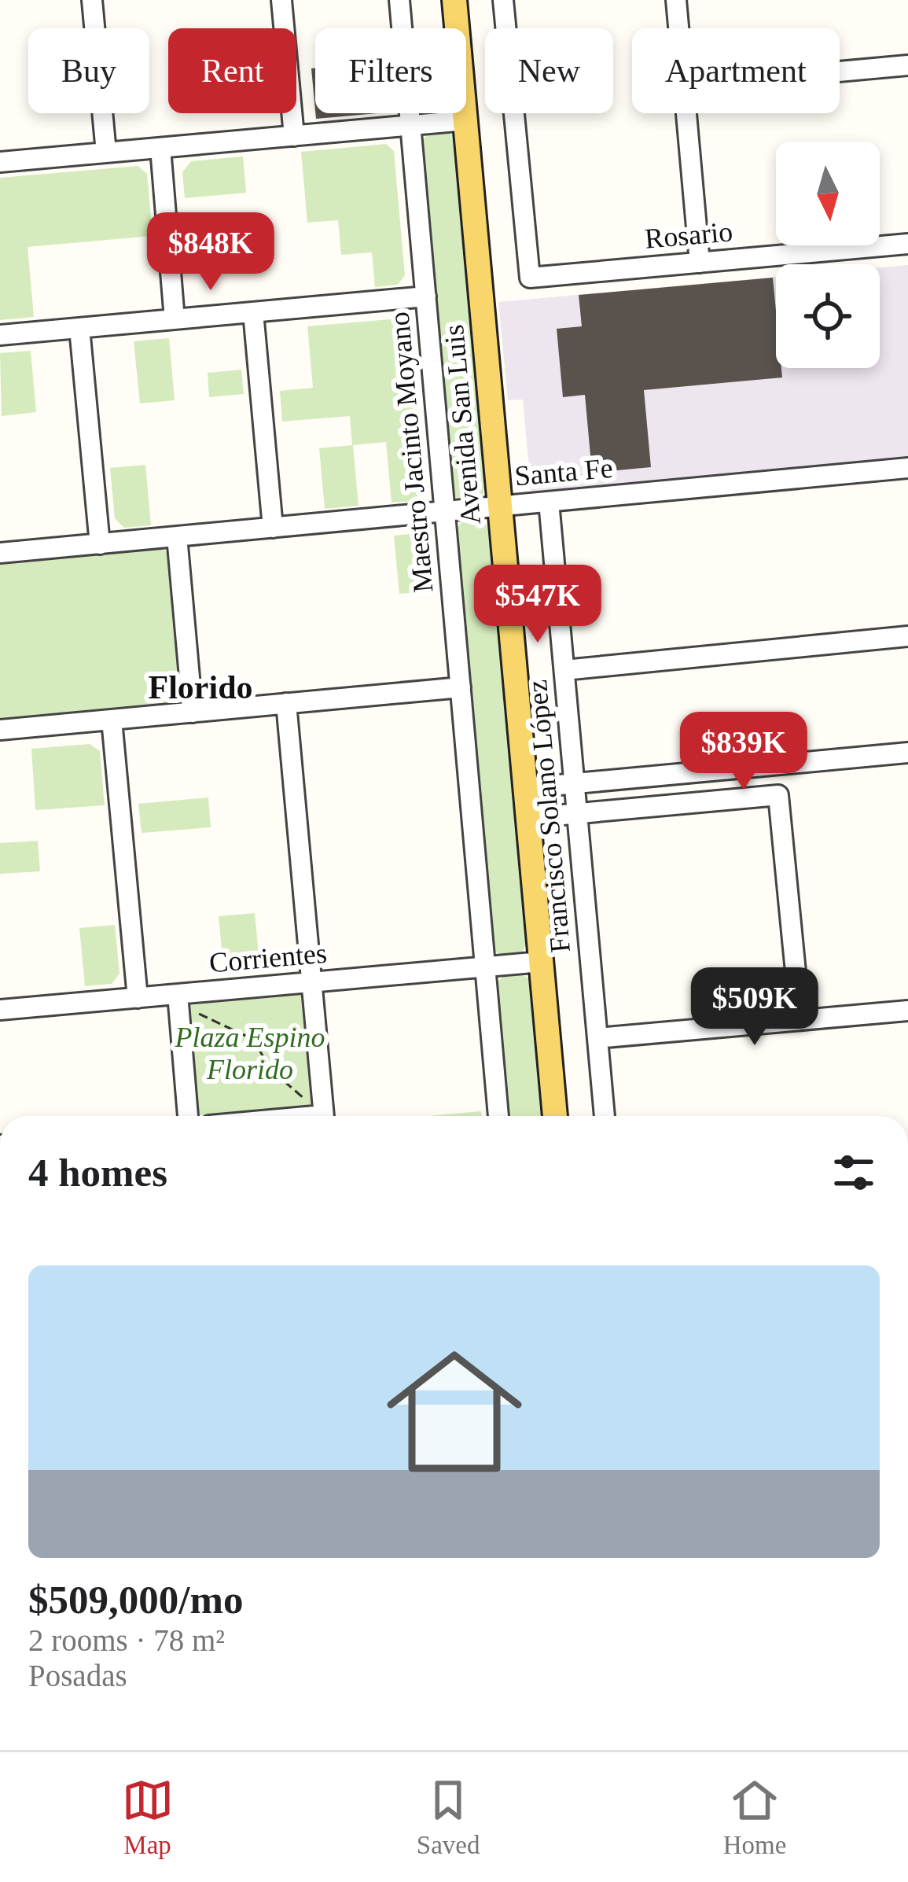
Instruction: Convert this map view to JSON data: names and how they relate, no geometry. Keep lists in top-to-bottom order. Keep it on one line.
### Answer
{"streets":{"main road":["Avenida San Luis"],"street":["Rosario","Maestro Jacinto Moyano","Santa Fe","Francisco Solano López","Corrientes"]},"crossings":[["Avenida San Luis","Santa Fe"],["Avenida San Luis","Corrientes"],["Maestro Jacinto Moyano","Santa Fe"],["Maestro Jacinto Moyano","Corrientes"],["Santa Fe","Francisco Solano López"]],"districts":["Florido"],"parks":["Plaza Espino Florido"],"north":"bottom","page":{"chip":["Buy","Rent","Filters","New","Apartment"],"price":["$848K","$547K","$839K","$509K"],"heading":"4 homes","list":[{"name":"$509,000/mo","note":"2 rooms · 78 m² · Posadas"}],"tabs":["Map","Saved","Home"]}}
